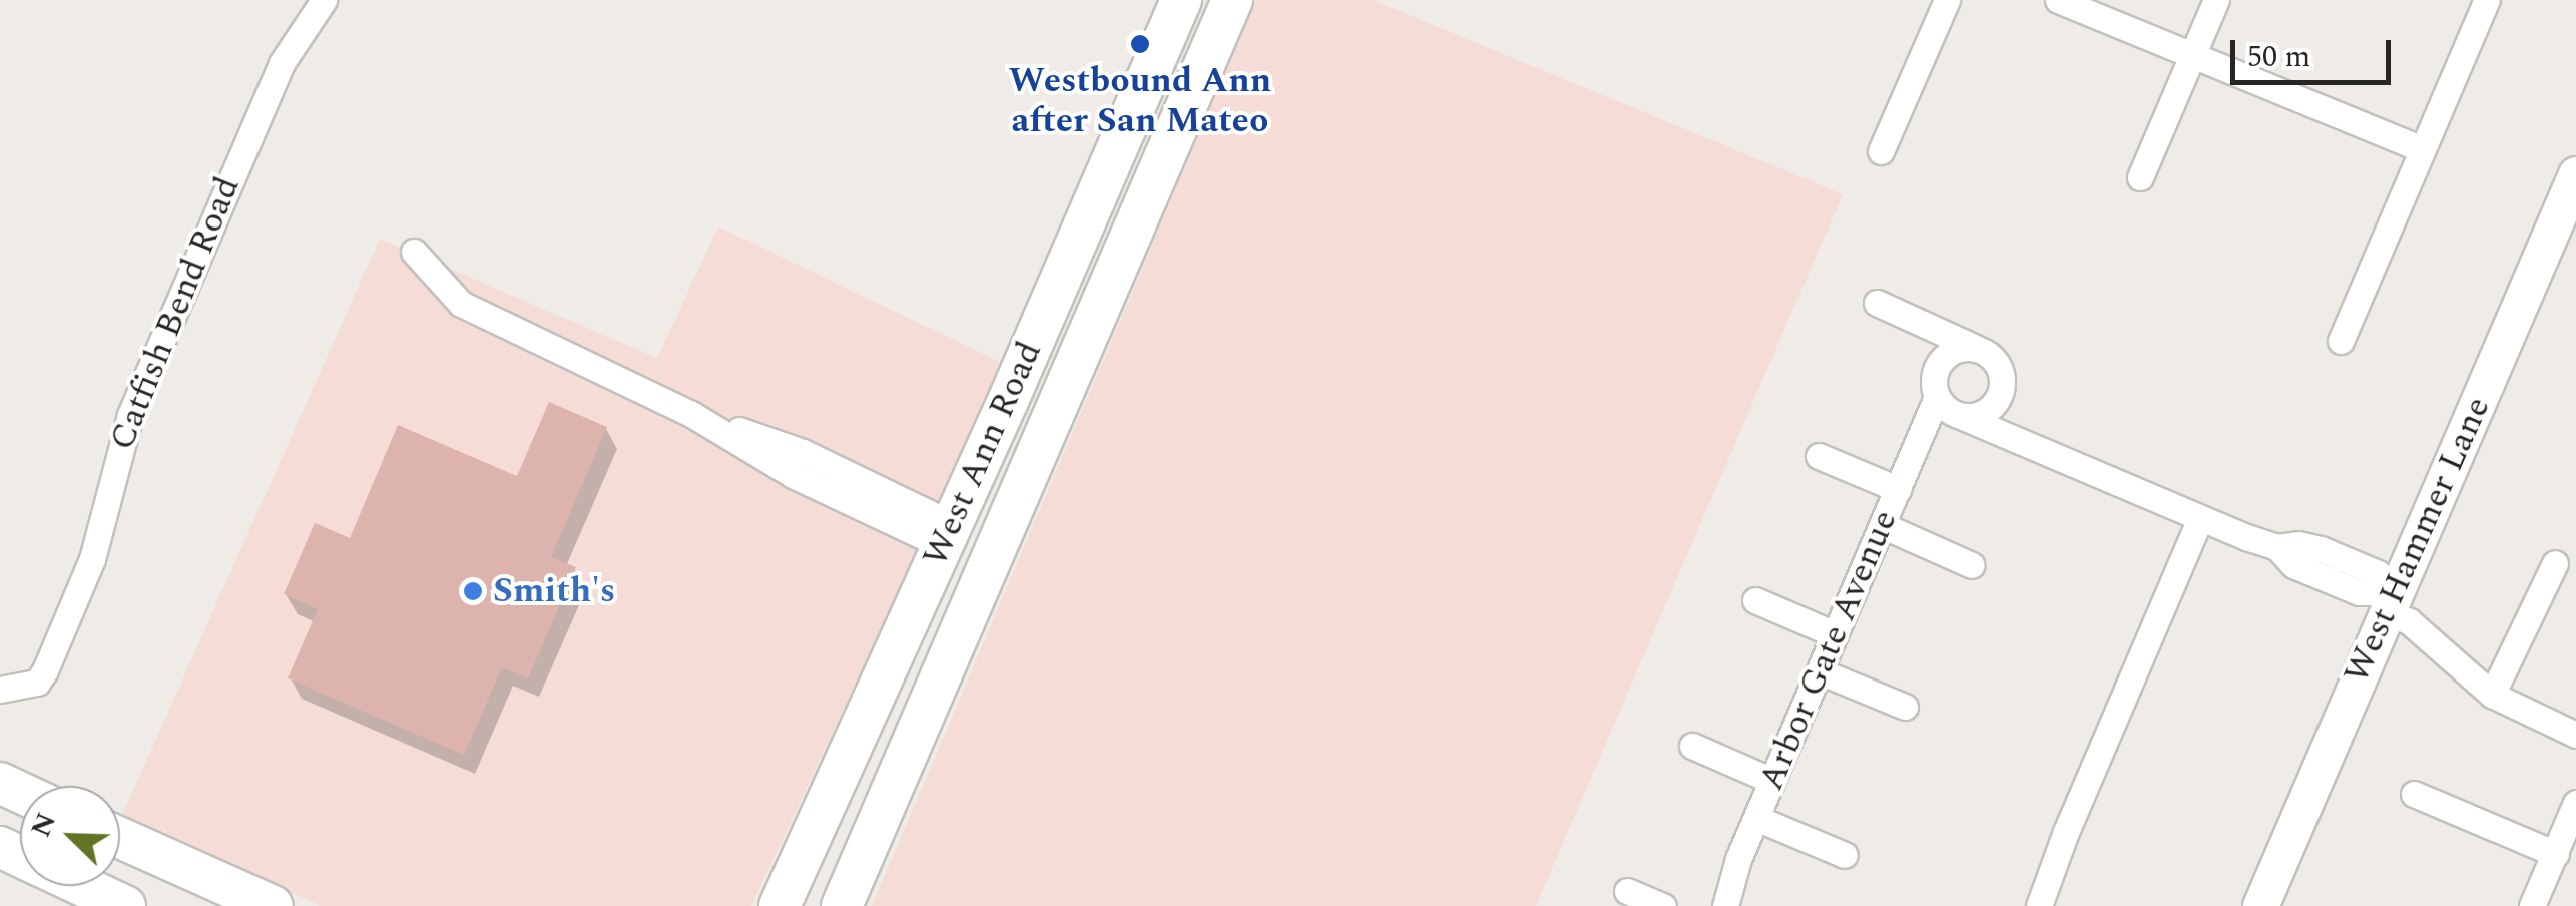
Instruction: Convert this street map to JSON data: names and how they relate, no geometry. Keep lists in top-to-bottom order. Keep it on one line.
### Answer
{"streets":{"main road":["West Ann Road"],"street":["Catfish Bend Road","West Hammer Lane","Arbor Gate Avenue"]},"places":["Westbound Ann after San Mateo","Smith's"],"scale_bar":"50 m","north":"top left"}
